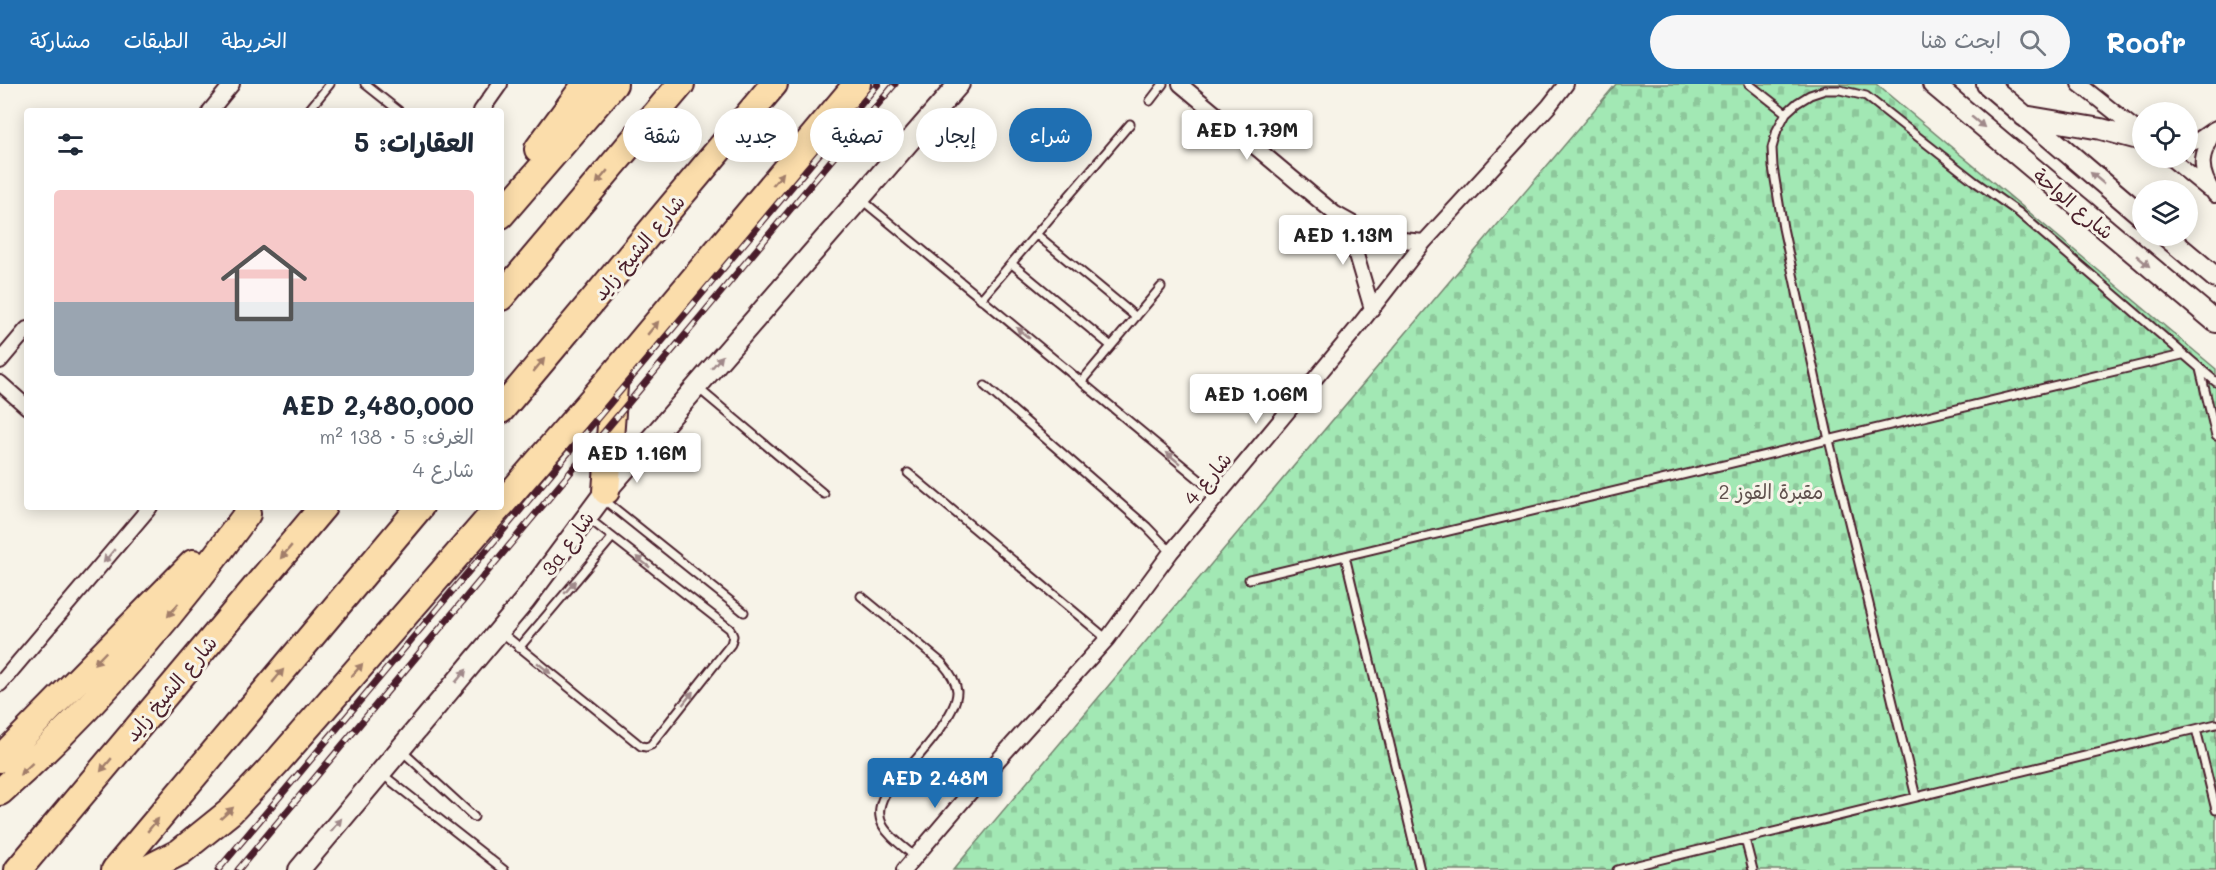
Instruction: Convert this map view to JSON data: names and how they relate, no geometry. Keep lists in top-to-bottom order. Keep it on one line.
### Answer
{"streets":{"highway":["شارع الشيخ زايد"],"street":["شارع الواحة","شارع 4","3a شارع"]},"one_way":["3a شارع"],"parks":["مقبرة القوز 2"],"page":{"header":"Roofr","search":"ابحث هنا","nav":["الخريطة","الطبقات","مشاركة"],"chip":["شراء","إيجار","تصفية","جديد","شقة"],"heading":"العقارات: 5","price":["AED 1.79M","AED 1.13M","AED 1.06M","AED 1.16M","AED 2.48M"],"list":[{"name":"AED 2,480,000","note":"الغرف: 5 · 138 m² · شارع 4"}]}}
